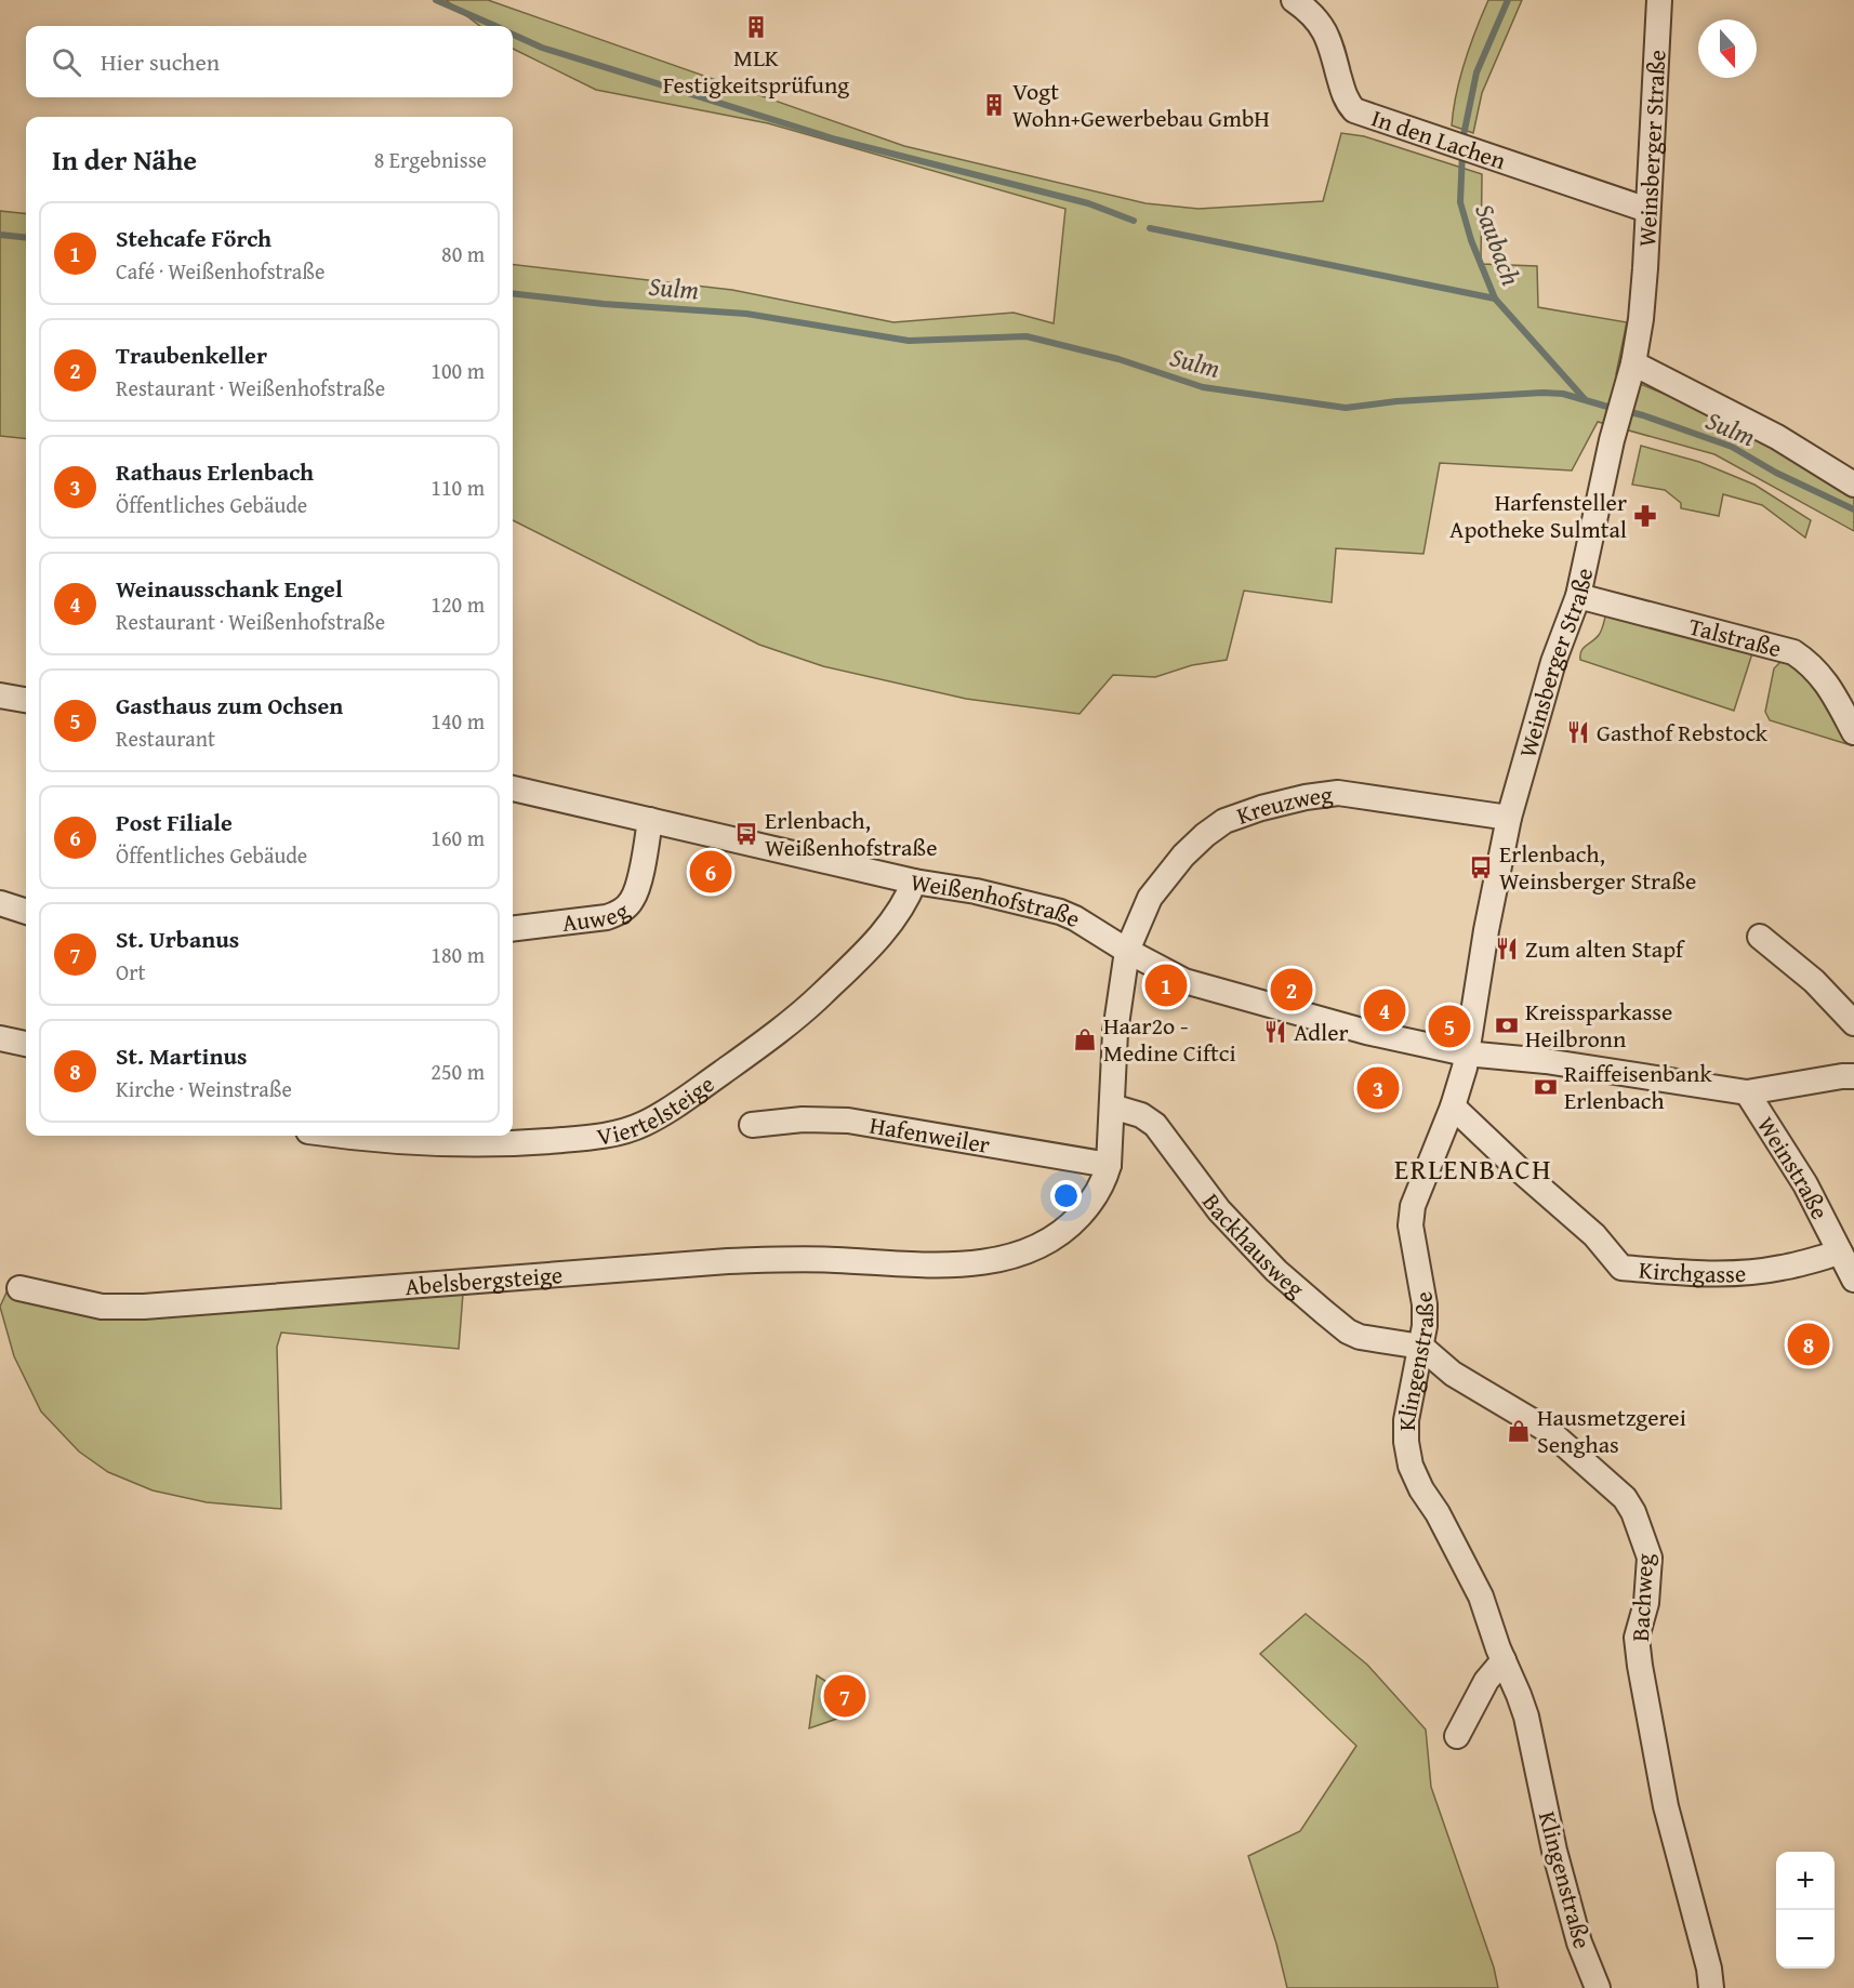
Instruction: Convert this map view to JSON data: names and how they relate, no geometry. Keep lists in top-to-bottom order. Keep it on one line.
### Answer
{"streets":{"street":["In den Lachen","Weinsberger Straße","Talstraße","Kreuzweg","Weißenhofstraße","Auweg","Viertelsteige","Hafenweiler","Weinstraße","Backhausweg","Kirchgasse","Abelsbergsteige","Klingenstraße","Bachweg"]},"crossings":[["In den Lachen","Weinsberger Straße"],["Weinsberger Straße","Talstraße"],["Weinsberger Straße","Kreuzweg"],["Weinsberger Straße","Weißenhofstraße"],["Weinsberger Straße","Klingenstraße"],["Kreuzweg","Weißenhofstraße"],["Weißenhofstraße","Auweg"],["Weißenhofstraße","Viertelsteige"],["Weißenhofstraße","Weinstraße"],["Weißenhofstraße","Klingenstraße"],["Hafenweiler","Abelsbergsteige"],["Weinstraße","Kirchgasse"],["Backhausweg","Klingenstraße"],["Backhausweg","Bachweg"],["Kirchgasse","Klingenstraße"],["Klingenstraße","Bachweg"]],"districts":["ERLENBACH"],"water":["Saubach","Sulm"],"places":{"building":["MLK Festigkeitsprüfung","Vogt Wohn+Gewerbebau GmbH"],"pharmacy":["Harfensteller Apotheke Sulmtal"],"restaurant":["Gasthof Rebstock","Zum alten Stapf","Adler"],"bus stop":["Erlenbach, Weißenhofstraße","Erlenbach, Weinsberger Straße"],"bank":["Kreissparkasse Heilbronn","Raiffeisenbank Erlenbach"],"shop":["Haar2o - Medine Ciftci","Hausmetzgerei Senghas"]},"north":"bottom","page":{"search":"Hier suchen","heading":["In der Nähe","8 Ergebnisse"],"list":[{"mark":"1","name":"Stehcafe Förch","note":"Café · Weißenhofstraße","value":"80 m"},{"mark":"2","name":"Traubenkeller","note":"Restaurant · Weißenhofstraße","value":"100 m"},{"mark":"3","name":"Rathaus Erlenbach","note":"Öffentliches Gebäude","value":"110 m"},{"mark":"4","name":"Weinausschank Engel","note":"Restaurant · Weißenhofstraße","value":"120 m"},{"mark":"5","name":"Gasthaus zum Ochsen","note":"Restaurant","value":"140 m"},{"mark":"6","name":"Post Filiale","note":"Öffentliches Gebäude","value":"160 m"},{"mark":"7","name":"St. Urbanus","note":"Ort","value":"180 m"},{"mark":"8","name":"St. Martinus","note":"Kirche · Weinstraße","value":"250 m"}],"pins":["6","1","2","4","5","3","8","7"],"map_buttons":["+","−"]}}
